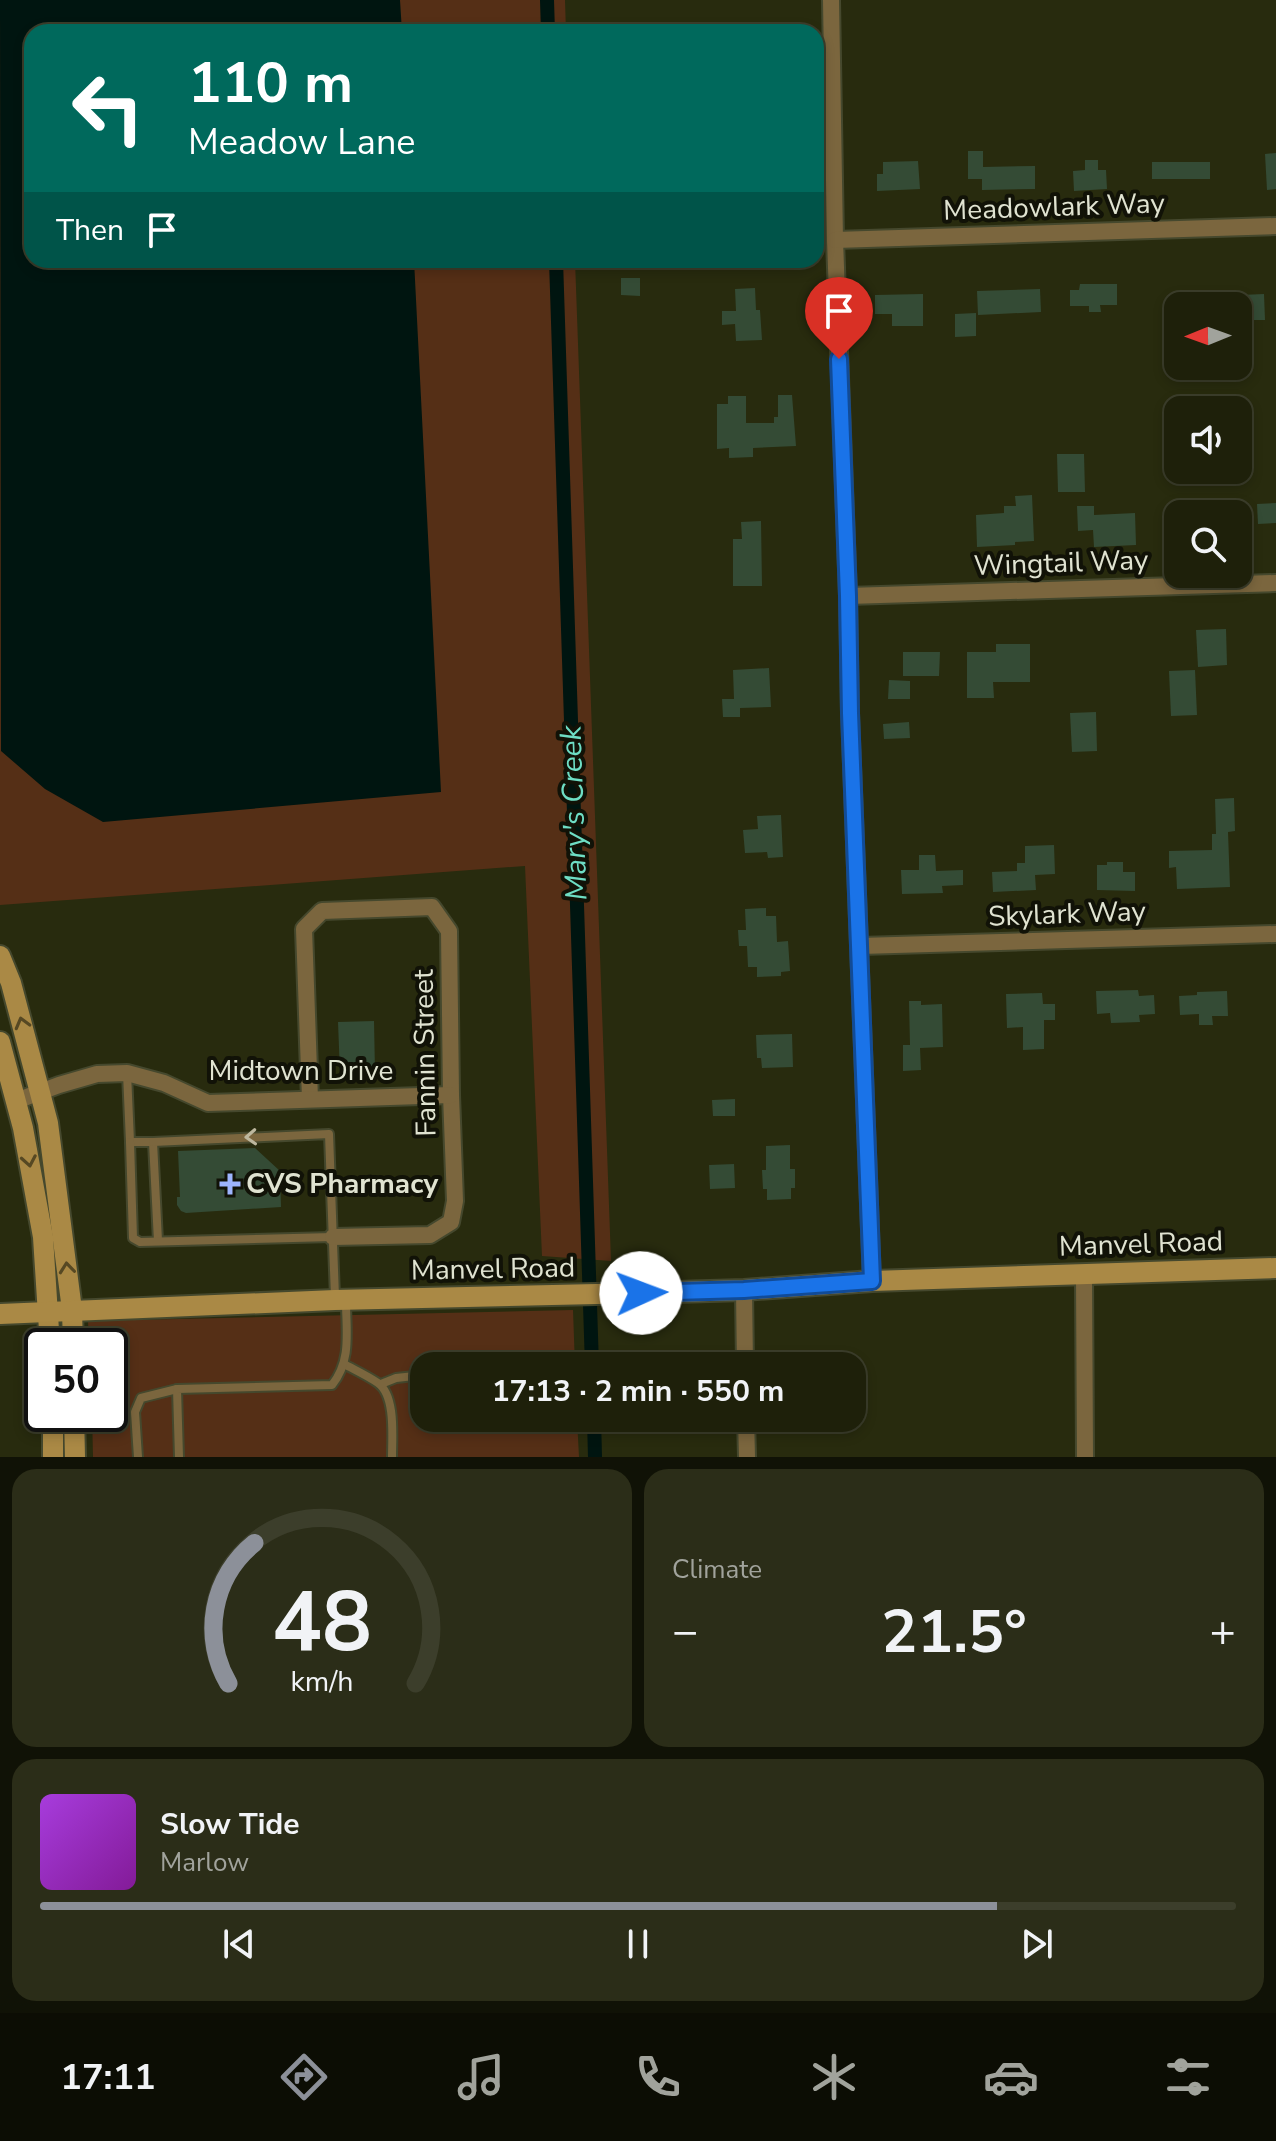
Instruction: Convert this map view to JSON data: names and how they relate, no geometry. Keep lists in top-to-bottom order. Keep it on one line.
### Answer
{"streets":{"main road":["Manvel Road"],"street":["Meadowlark Way","Wingtail Way","Skylark Way","Fannin Street","Midtown Drive"]},"crossings":[["Fannin Street","Midtown Drive"]],"water":["Mary's Creek"],"places":{"health":["CVS Pharmacy"]},"north":"left","page":{"turn":["110 m","Meadow Lane"],"then":"Then","limit":"50","trip":"17:13 · 2 min · 550 m","tile":"Climate","heat":["−","21.5°","+"],"song":["Slow Tide","Marlow"],"tabs":"17:11","gauge":["48","km/h"]}}
